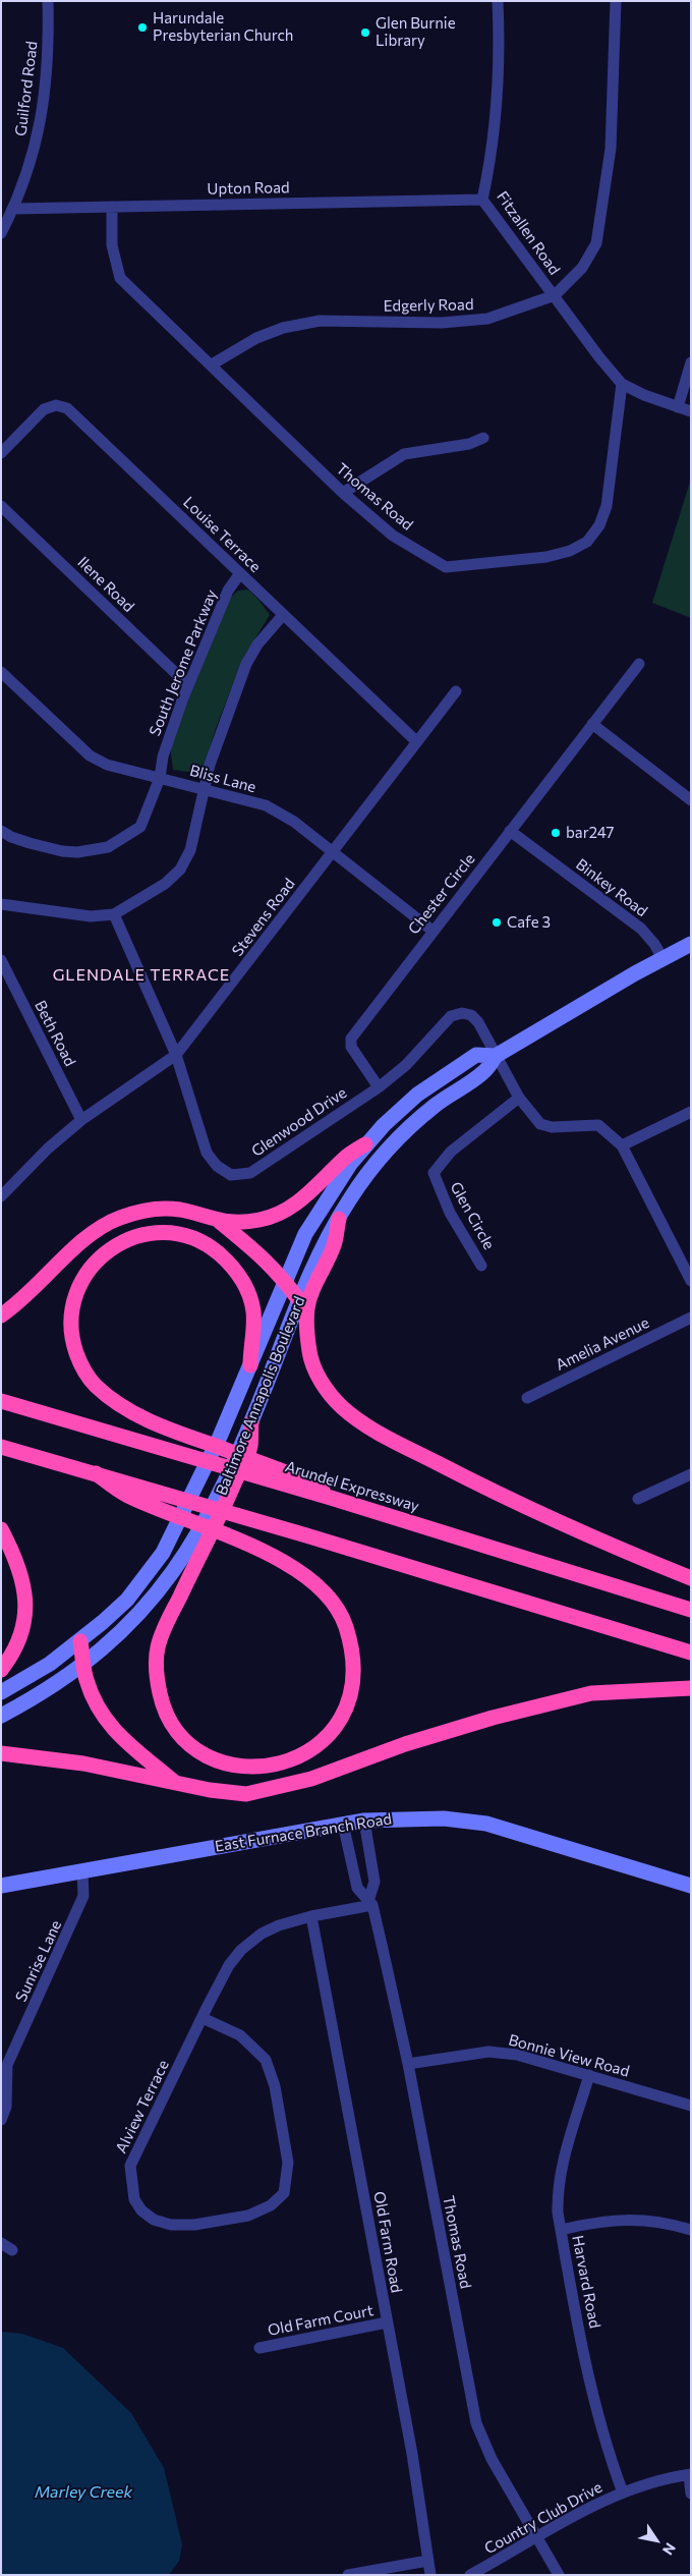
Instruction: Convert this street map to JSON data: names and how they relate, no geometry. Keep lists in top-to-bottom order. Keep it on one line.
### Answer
{"streets":{"highway":["Arundel Expressway"],"main road":["Baltimore Annapolis Boulevard","East Furnace Branch Road"],"street":["Guilford Road","Upton Road","Fitzallen Road","Edgerly Road","Thomas Road","Louise Terrace","Ilene Road","South Jerome Parkway","Bliss Lane","Binkey Road","Chester Circle","Stevens Road","Beth Road","Glenwood Drive","Glen Circle","Amelia Avenue","Sunrise Lane","Bonnie View Road","Alview Terrace","Old Farm Road","Harvard Road","Old Farm Court","Country Club Drive"]},"crossings":[["Guilford Road","Upton Road"],["Upton Road","Fitzallen Road"],["Upton Road","Thomas Road"],["Fitzallen Road","Edgerly Road"],["Fitzallen Road","Thomas Road"],["Edgerly Road","Thomas Road"],["Thomas Road","East Furnace Branch Road"],["Thomas Road","Bonnie View Road"],["Thomas Road","Alview Terrace"],["Thomas Road","Country Club Drive"],["Louise Terrace","South Jerome Parkway"],["Louise Terrace","Stevens Road"],["Ilene Road","South Jerome Parkway"],["South Jerome Parkway","Bliss Lane"],["Bliss Lane","Chester Circle"],["Bliss Lane","Stevens Road"],["Binkey Road","Chester Circle"],["Binkey Road","Baltimore Annapolis Boulevard"],["Chester Circle","Glenwood Drive"],["Stevens Road","Beth Road"],["Stevens Road","Glenwood Drive"],["Glenwood Drive","Baltimore Annapolis Boulevard"],["East Furnace Branch Road","Sunrise Lane"],["Bonnie View Road","Harvard Road"],["Alview Terrace","Old Farm Road"],["Old Farm Road","Old Farm Court"],["Harvard Road","Country Club Drive"]],"districts":["GLENDALE TERRACE"],"water":["Marley Creek"],"places":["Harundale Presbyterian Church","Glen Burnie Library","bar247","Cafe 3"],"north":"bottom right"}
